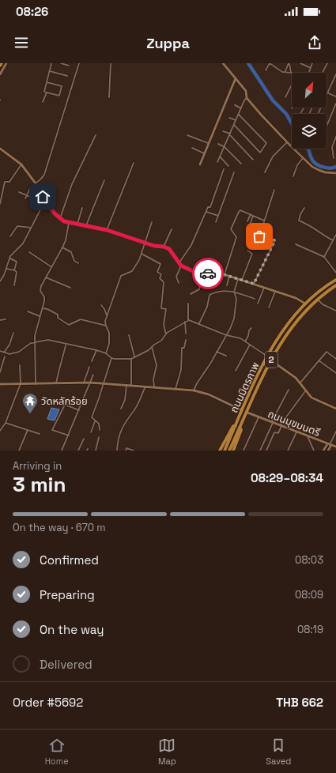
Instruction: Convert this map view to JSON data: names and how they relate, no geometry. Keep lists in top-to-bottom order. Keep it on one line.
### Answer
{"streets":{"highway":["2","ถนนมิตรภาพ"],"street":["ถนนมุขมนตรี"]},"crossings":[["ถนนมิตรภาพ","ถนนมุขมนตรี"]],"places":{"temple":["วัดหลักร้อย"]},"north":"top right","page":{"status":"08:26","header":"Zuppa","heading":["3 min","Arriving in","08:29–08:34"],"panel":["Order #5692","THB 662"],"bar":"On the way · 670 m","list":[["Confirmed","08:03"],["Preparing","08:09"],["On the way","08:19"],"Delivered"],"tabs":["Home","Map","Saved"]}}
